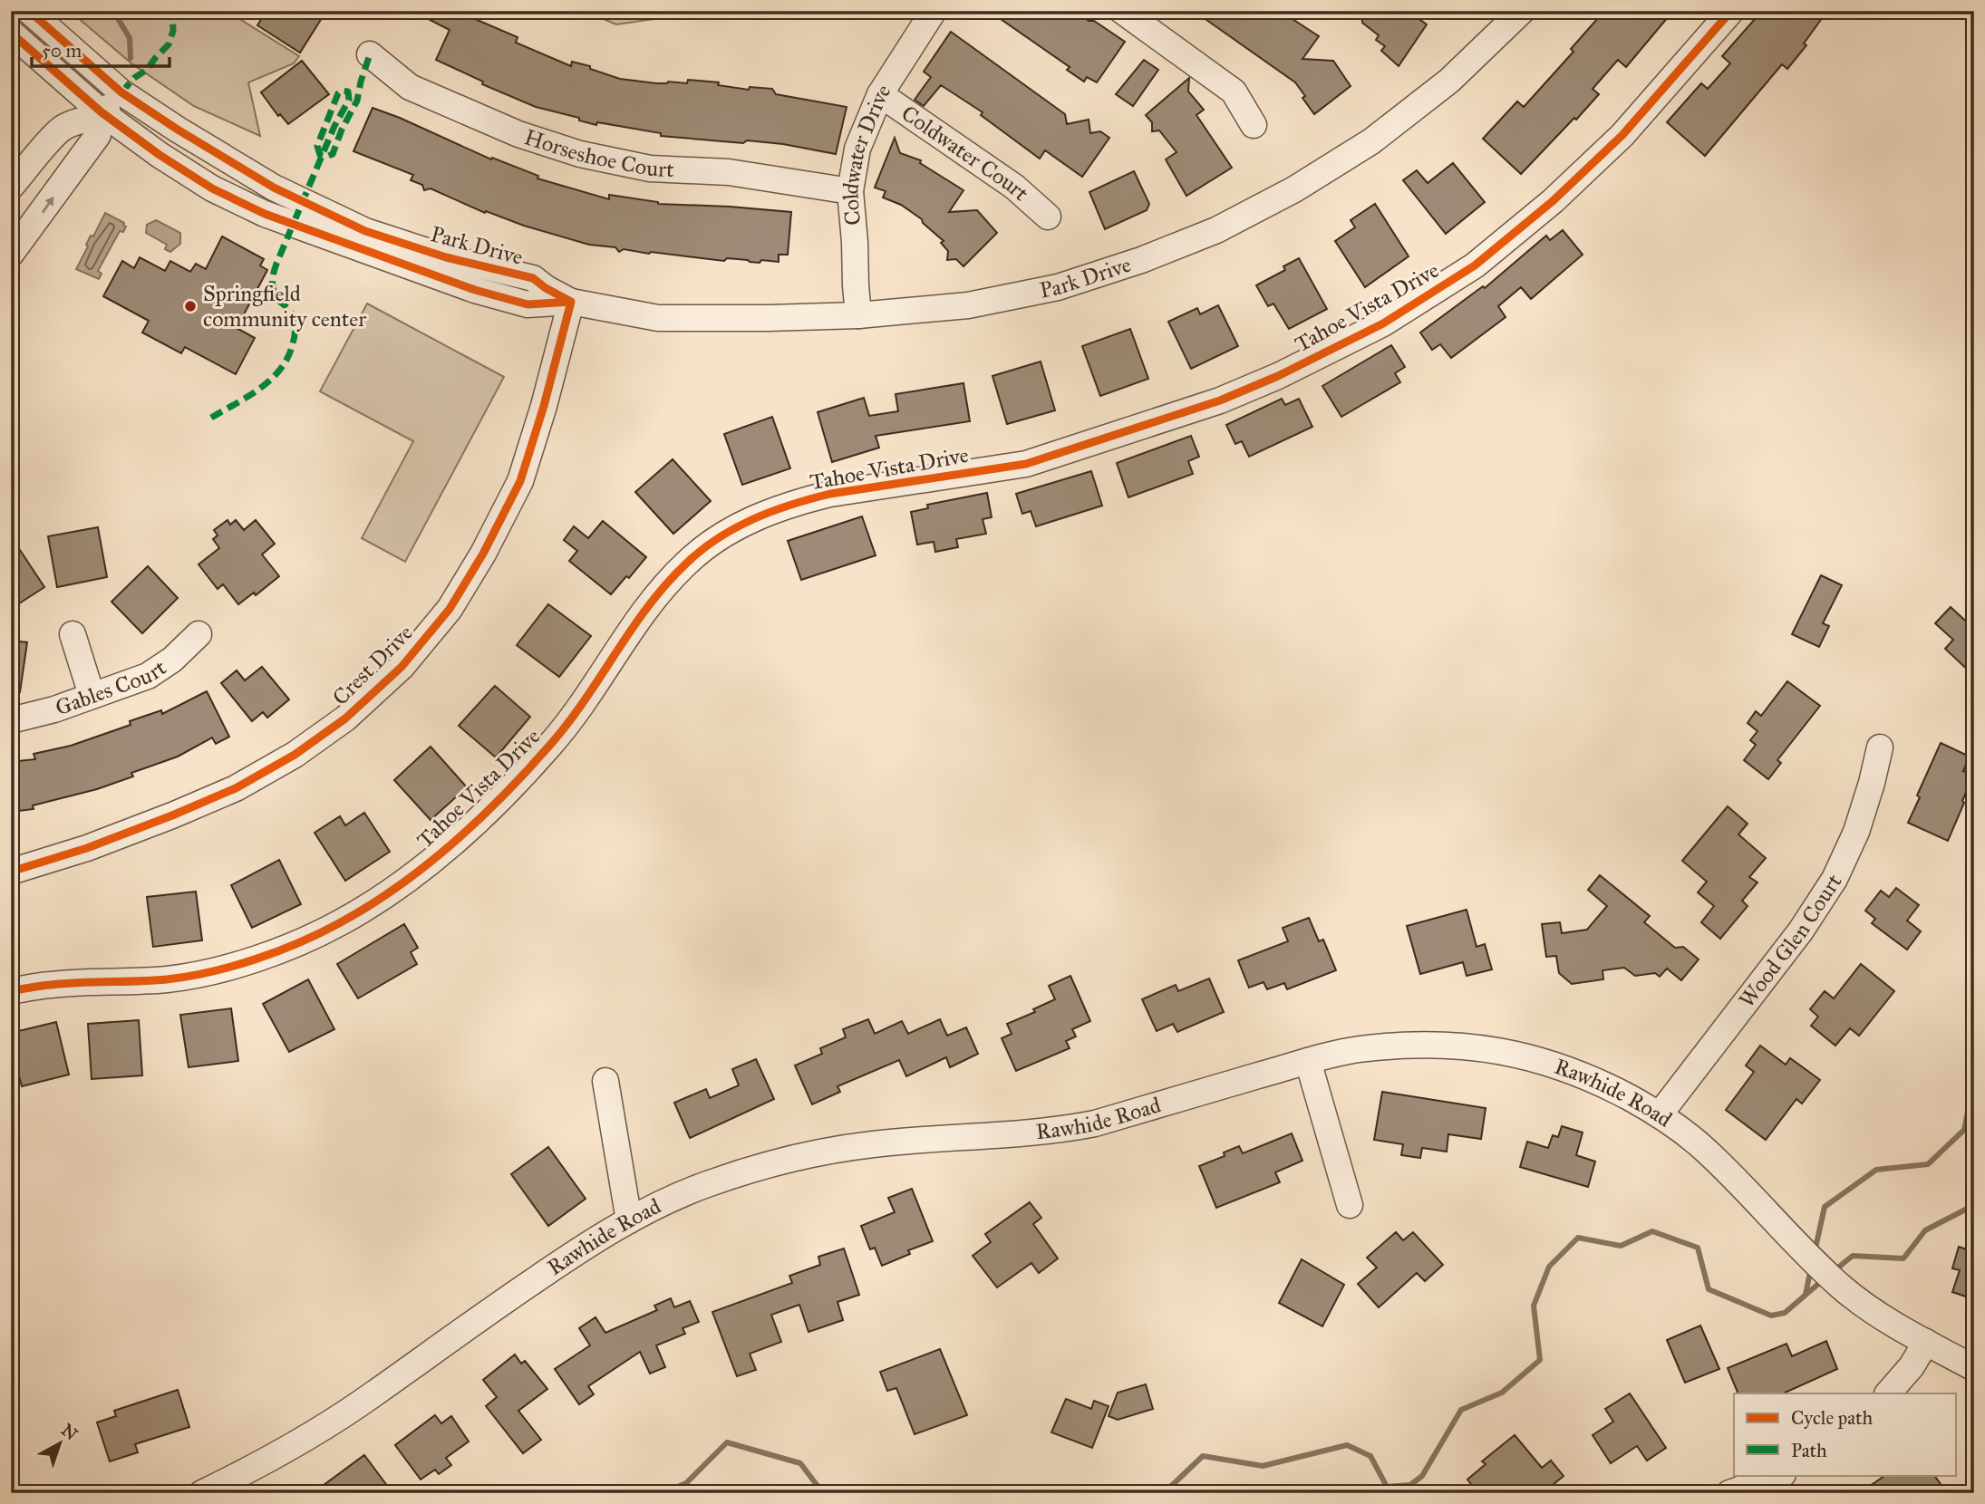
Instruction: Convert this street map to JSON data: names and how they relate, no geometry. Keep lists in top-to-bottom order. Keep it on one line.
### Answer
{"streets":{"street":["Horseshoe Court","Coldwater Court","Coldwater Drive","Park Drive","Tahoe Vista Drive","Crest Drive","Gables Court","Wood Glen Court","Rawhide Road"]},"crossings":[["Horseshoe Court","Coldwater Drive"],["Coldwater Court","Coldwater Drive"],["Coldwater Drive","Park Drive"],["Park Drive","Crest Drive"],["Wood Glen Court","Rawhide Road"]],"places":["Springfield community center"],"legend":["Cycle path","Path"],"scale_bar":"50 m","north":"top right"}
